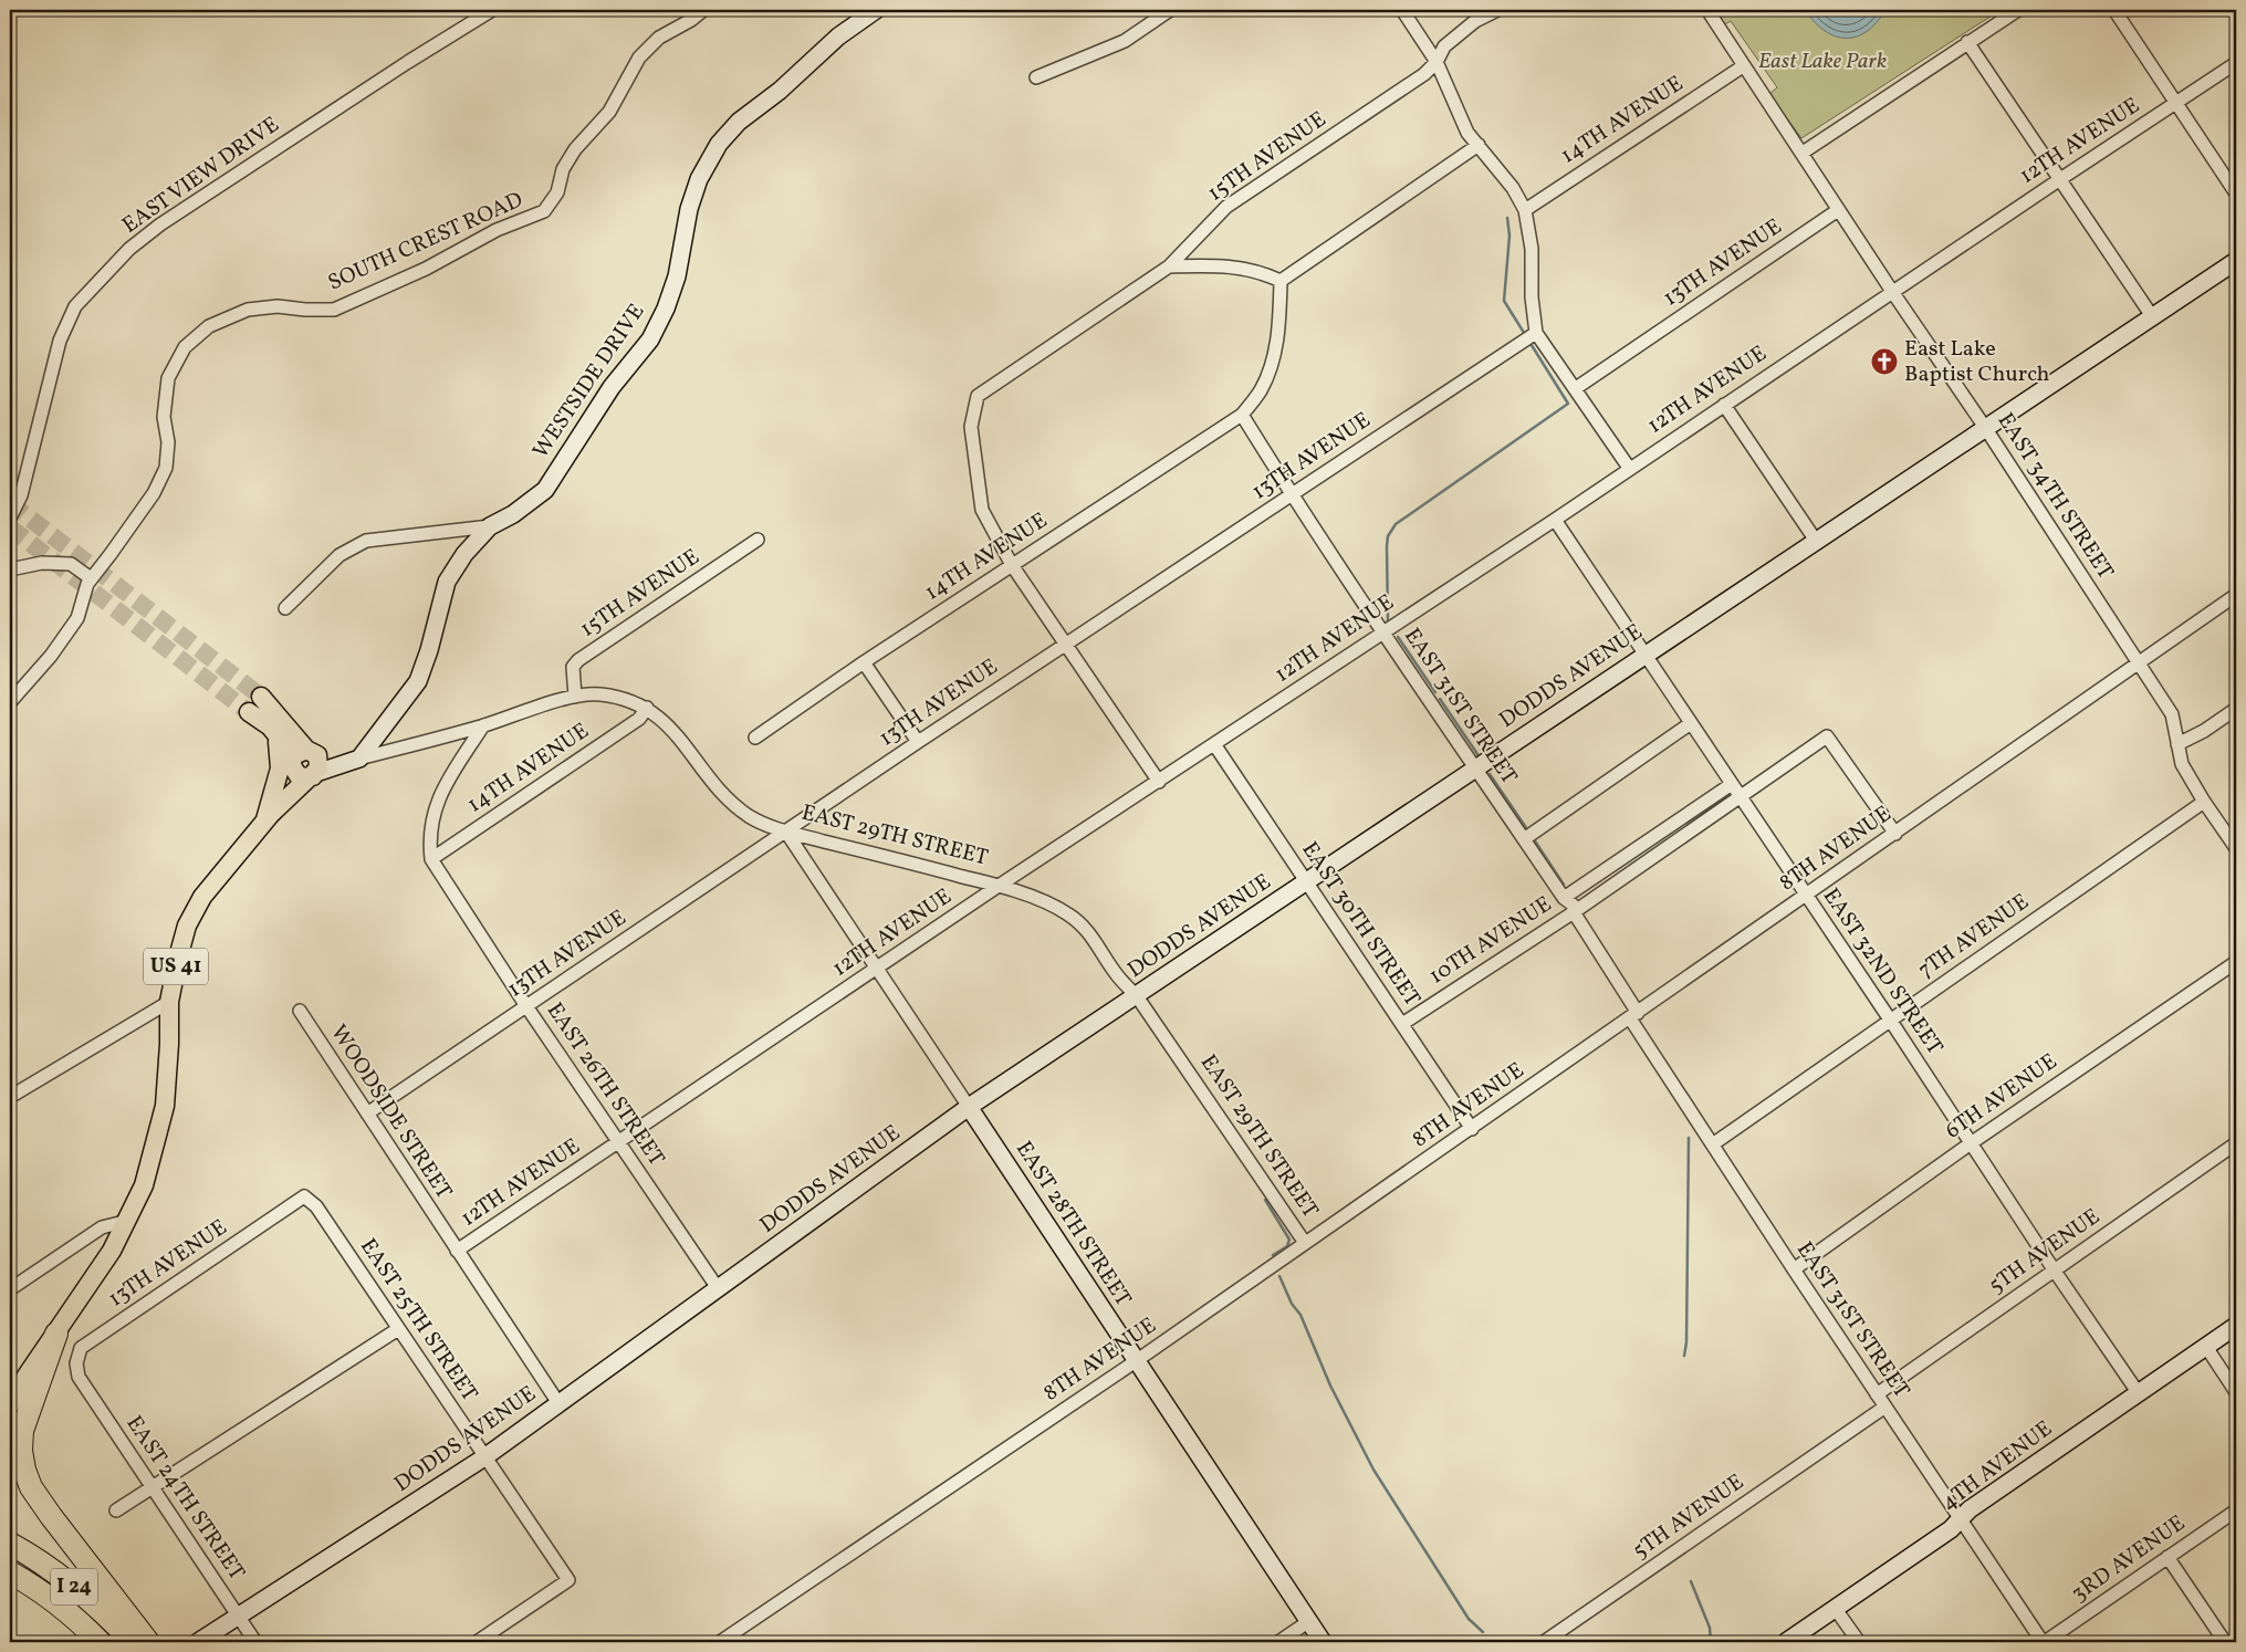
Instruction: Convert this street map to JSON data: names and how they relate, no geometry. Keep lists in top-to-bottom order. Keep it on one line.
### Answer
{"streets":{"highway":["I 24"],"main road":["US 41"],"street":["14TH AVENUE","12TH AVENUE","15TH AVENUE","EAST VIEW DRIVE","SOUTH CREST ROAD","13TH AVENUE","WESTSIDE DRIVE","EAST 34TH STREET","DODDS AVENUE","EAST 31ST STREET","EAST 29TH STREET","8TH AVENUE","EAST 30TH STREET","7TH AVENUE","10TH AVENUE","EAST 32ND STREET","EAST 26TH STREET","6TH AVENUE","WOODSIDE STREET","EAST 28TH STREET","5TH AVENUE","EAST 25TH STREET","4TH AVENUE","EAST 24TH STREET","3RD AVENUE"]},"crossings":[["14TH AVENUE","15TH AVENUE"],["14TH AVENUE","EAST 34TH STREET"],["14TH AVENUE","EAST 31ST STREET"],["14TH AVENUE","EAST 29TH STREET"],["14TH AVENUE","EAST 26TH STREET"],["12TH AVENUE","EAST 34TH STREET"],["12TH AVENUE","EAST 31ST STREET"],["12TH AVENUE","EAST 29TH STREET"],["12TH AVENUE","EAST 30TH STREET"],["12TH AVENUE","EAST 32ND STREET"],["12TH AVENUE","EAST 26TH STREET"],["12TH AVENUE","WOODSIDE STREET"],["12TH AVENUE","EAST 28TH STREET"],["15TH AVENUE","EAST 29TH STREET"],["13TH AVENUE","EAST 34TH STREET"],["13TH AVENUE","EAST 31ST STREET"],["13TH AVENUE","EAST 29TH STREET"],["13TH AVENUE","EAST 26TH STREET"],["13TH AVENUE","WOODSIDE STREET"],["13TH AVENUE","EAST 28TH STREET"],["13TH AVENUE","EAST 25TH STREET"],["13TH AVENUE","EAST 24TH STREET"],["WESTSIDE DRIVE","EAST 29TH STREET"],["EAST 34TH STREET","DODDS AVENUE"],["EAST 34TH STREET","8TH AVENUE"],["EAST 34TH STREET","7TH AVENUE"],["DODDS AVENUE","EAST 31ST STREET"],["DODDS AVENUE","EAST 29TH STREET"],["DODDS AVENUE","EAST 30TH STREET"],["DODDS AVENUE","EAST 32ND STREET"],["DODDS AVENUE","EAST 26TH STREET"],["DODDS AVENUE","WOODSIDE STREET"],["DODDS AVENUE","EAST 28TH STREET"],["DODDS AVENUE","EAST 25TH STREET"],["DODDS AVENUE","EAST 24TH STREET"],["EAST 31ST STREET","8TH AVENUE"],["EAST 31ST STREET","7TH AVENUE"],["EAST 31ST STREET","10TH AVENUE"],["EAST 31ST STREET","6TH AVENUE"],["EAST 31ST STREET","5TH AVENUE"],["EAST 31ST STREET","4TH AVENUE"],["EAST 31ST STREET","3RD AVENUE"],["EAST 29TH STREET","8TH AVENUE"],["EAST 29TH STREET","US 41"],["EAST 29TH STREET","EAST 28TH STREET"],["8TH AVENUE","EAST 30TH STREET"],["8TH AVENUE","EAST 32ND STREET"],["8TH AVENUE","EAST 28TH STREET"],["EAST 30TH STREET","10TH AVENUE"],["7TH AVENUE","EAST 32ND STREET"],["10TH AVENUE","EAST 32ND STREET"],["EAST 32ND STREET","6TH AVENUE"],["EAST 32ND STREET","5TH AVENUE"],["EAST 32ND STREET","4TH AVENUE"]],"parks":["East Lake Park"],"places":{"church":["East Lake Baptist Church"]}}
